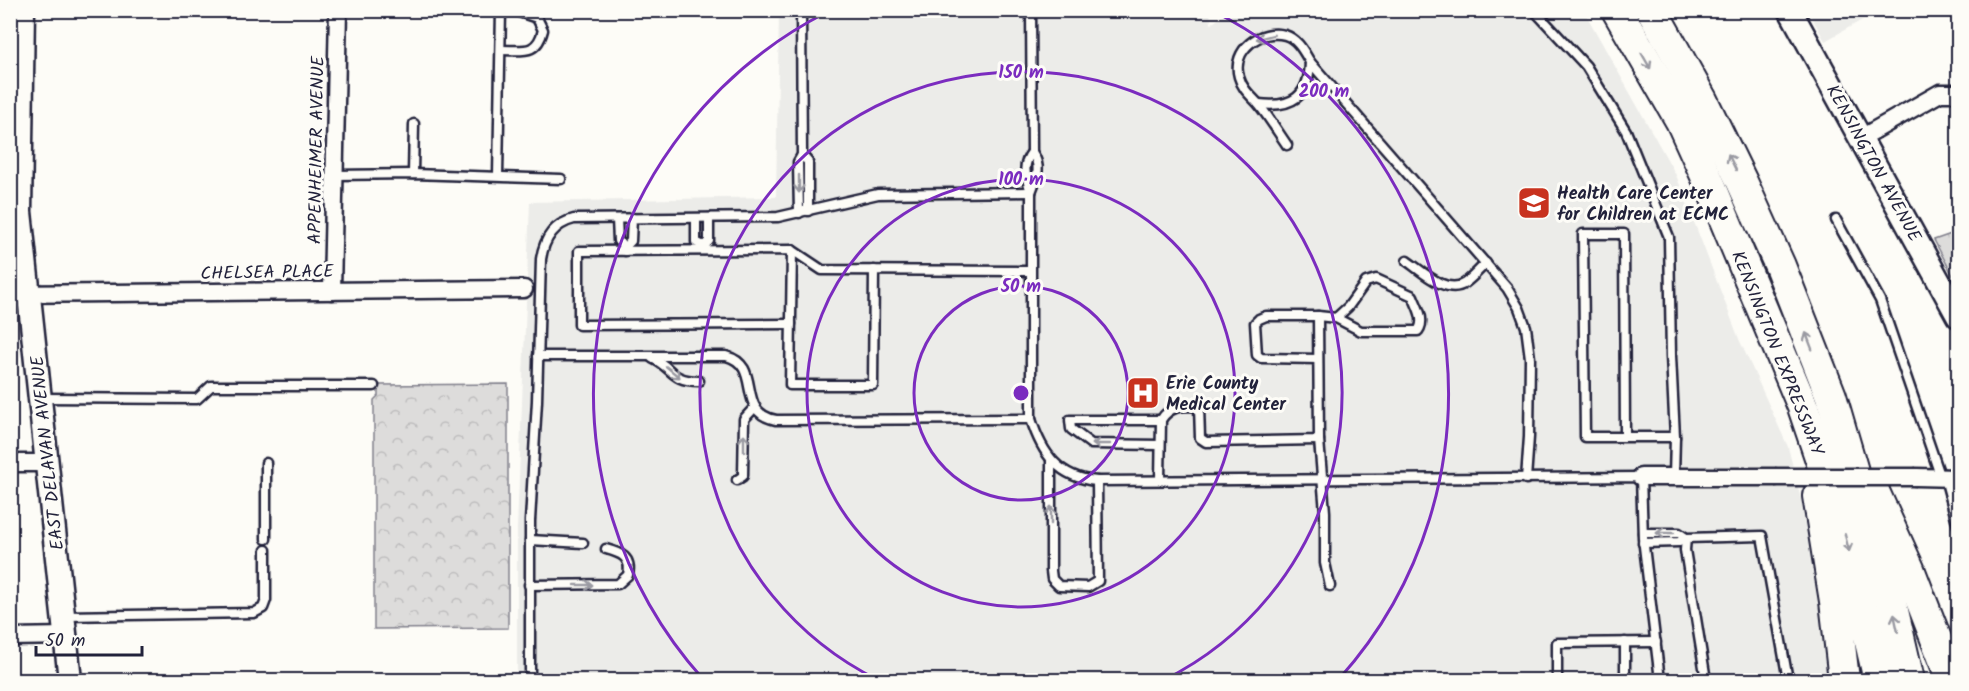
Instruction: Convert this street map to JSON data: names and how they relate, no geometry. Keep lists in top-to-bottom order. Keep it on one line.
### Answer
{"streets":{"highway":["KENSINGTON EXPRESSWAY"],"street":["APPENHEIMER AVENUE","KENSINGTON AVENUE","CHELSEA PLACE","EAST DELAVAN AVENUE"]},"crossings":[["APPENHEIMER AVENUE","CHELSEA PLACE"],["CHELSEA PLACE","EAST DELAVAN AVENUE"]],"places":{"school or university":["Health Care Center for Children at ECMC"],"hospital":["Erie County Medical Center"]},"scale_bar":"50 m","rings":["150 m","200 m","100 m","50 m"]}
